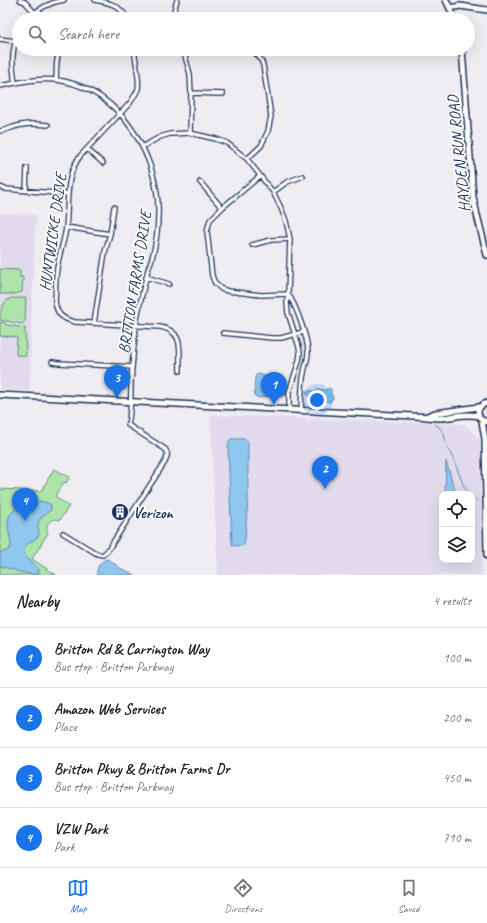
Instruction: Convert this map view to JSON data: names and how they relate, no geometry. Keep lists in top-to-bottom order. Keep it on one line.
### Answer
{"streets":{"main road":["HAYDEN RUN ROAD"],"street":["HUNTWICKE DRIVE","BRITTON FARMS DRIVE"]},"crossings":[["HUNTWICKE DRIVE","BRITTON FARMS DRIVE"]],"places":{"building":["Verizon"]},"page":{"search":"Search here","pins":["3","1","2","4"],"heading":["Nearby","4 results"],"list":[{"mark":"1","name":"Britton Rd & Carrington Way","note":"Bus stop · Britton Parkway","value":"100 m"},{"mark":"2","name":"Amazon Web Services","note":"Place","value":"200 m"},{"mark":"3","name":"Britton Pkwy & Britton Farms Dr","note":"Bus stop · Britton Parkway","value":"450 m"},{"mark":"4","name":"VZW Park","note":"Park","value":"710 m"}],"nav":["Map","Directions","Saved"]}}
